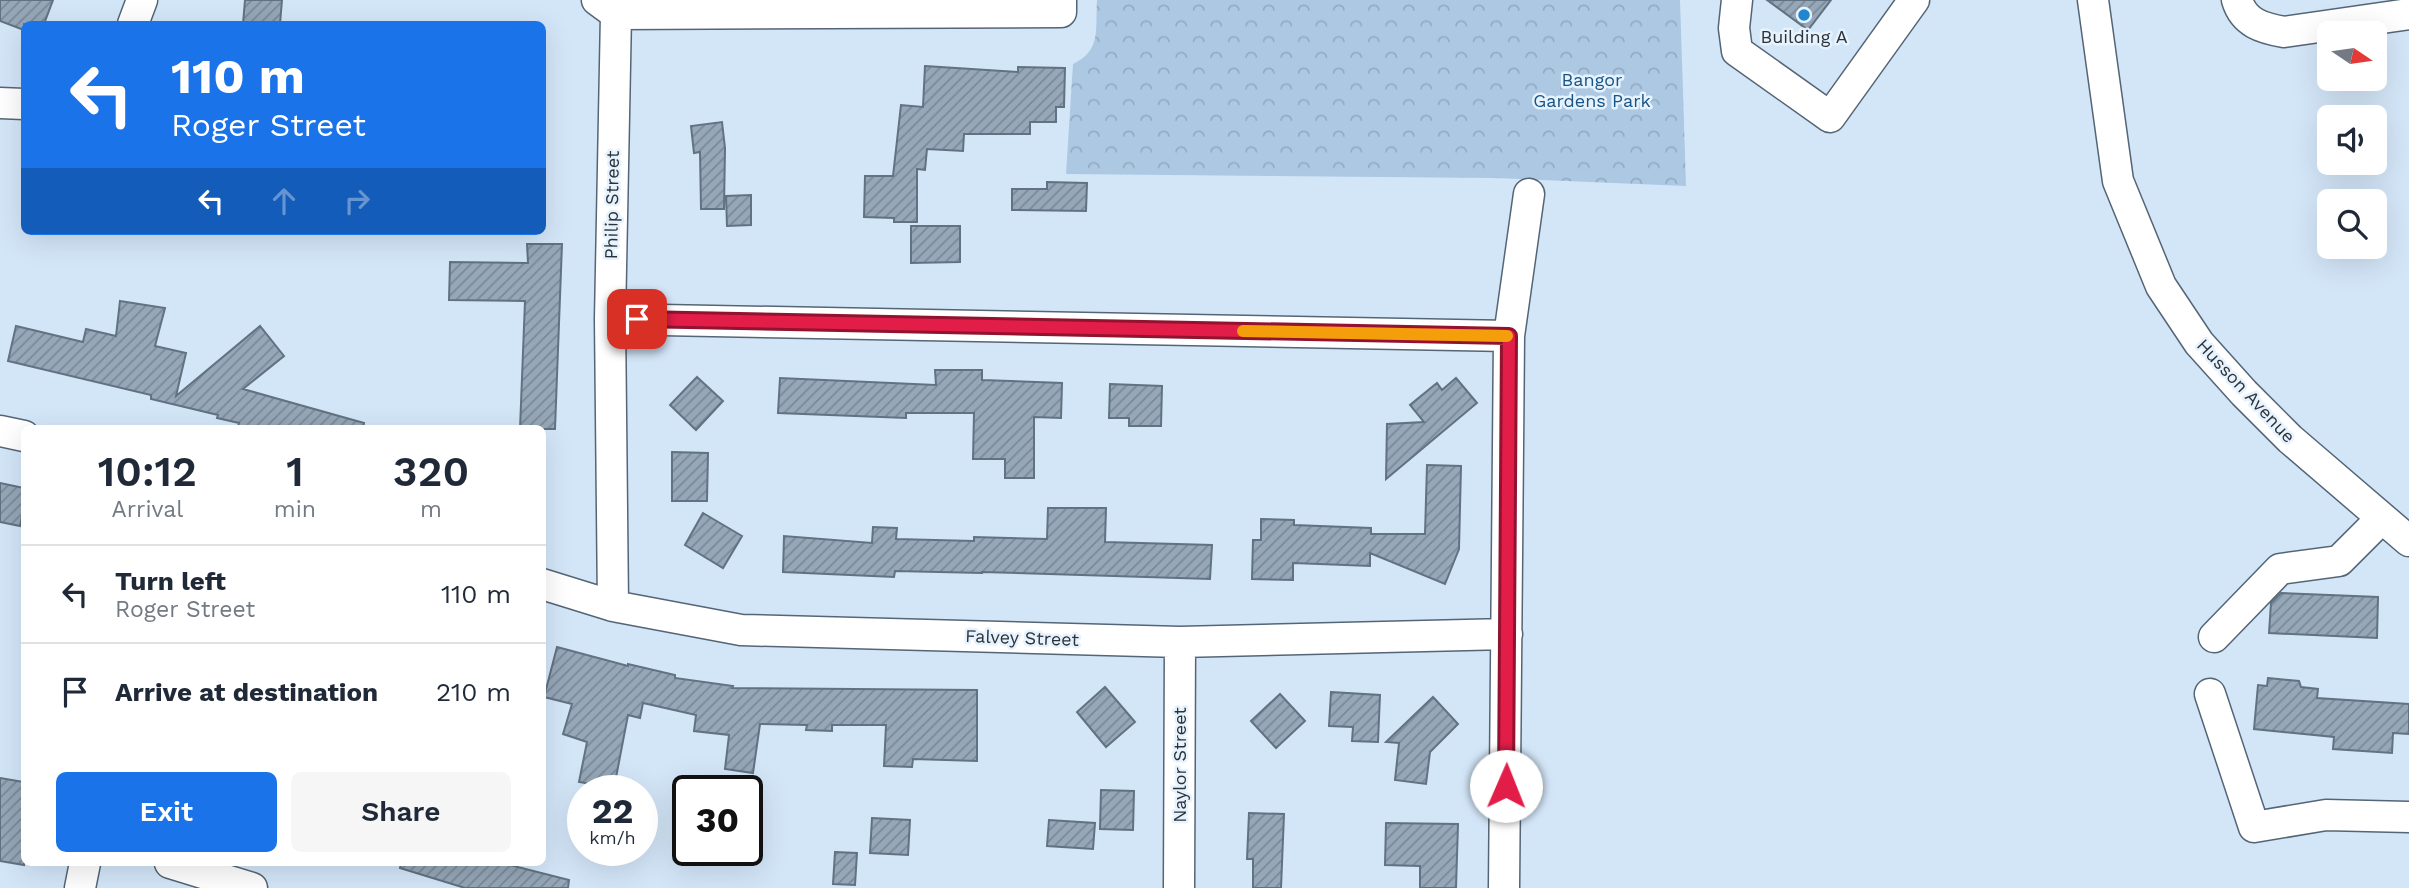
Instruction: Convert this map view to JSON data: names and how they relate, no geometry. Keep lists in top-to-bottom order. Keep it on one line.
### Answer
{"streets":{"street":["Philip Street","Husson Avenue","Falvey Street","Naylor Street"]},"crossings":[["Philip Street","Falvey Street"],["Falvey Street","Naylor Street"]],"parks":["Bangor Gardens Park"],"places":["Building A"],"north":"right","page":{"turn":["110 m","Roger Street"],"eta":["10:12","Arrival","1","min","320","m"],"list":[{"name":"Turn left","note":"Roger Street","value":"110 m"},{"name":"Arrive at destination","value":"210 m"}],"buttons":["Exit","Share"],"speed":"22 km/h","limit":"30"}}
